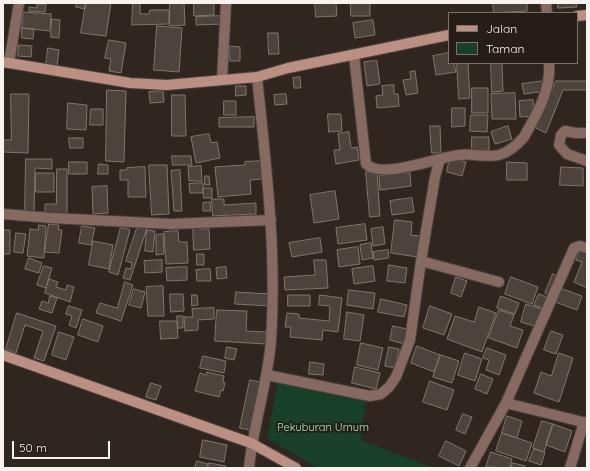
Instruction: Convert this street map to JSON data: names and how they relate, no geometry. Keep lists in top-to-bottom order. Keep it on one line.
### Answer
{"parks":["Pekuburan Umum"],"legend":["Jalan","Taman"],"scale_bar":"50 m"}
